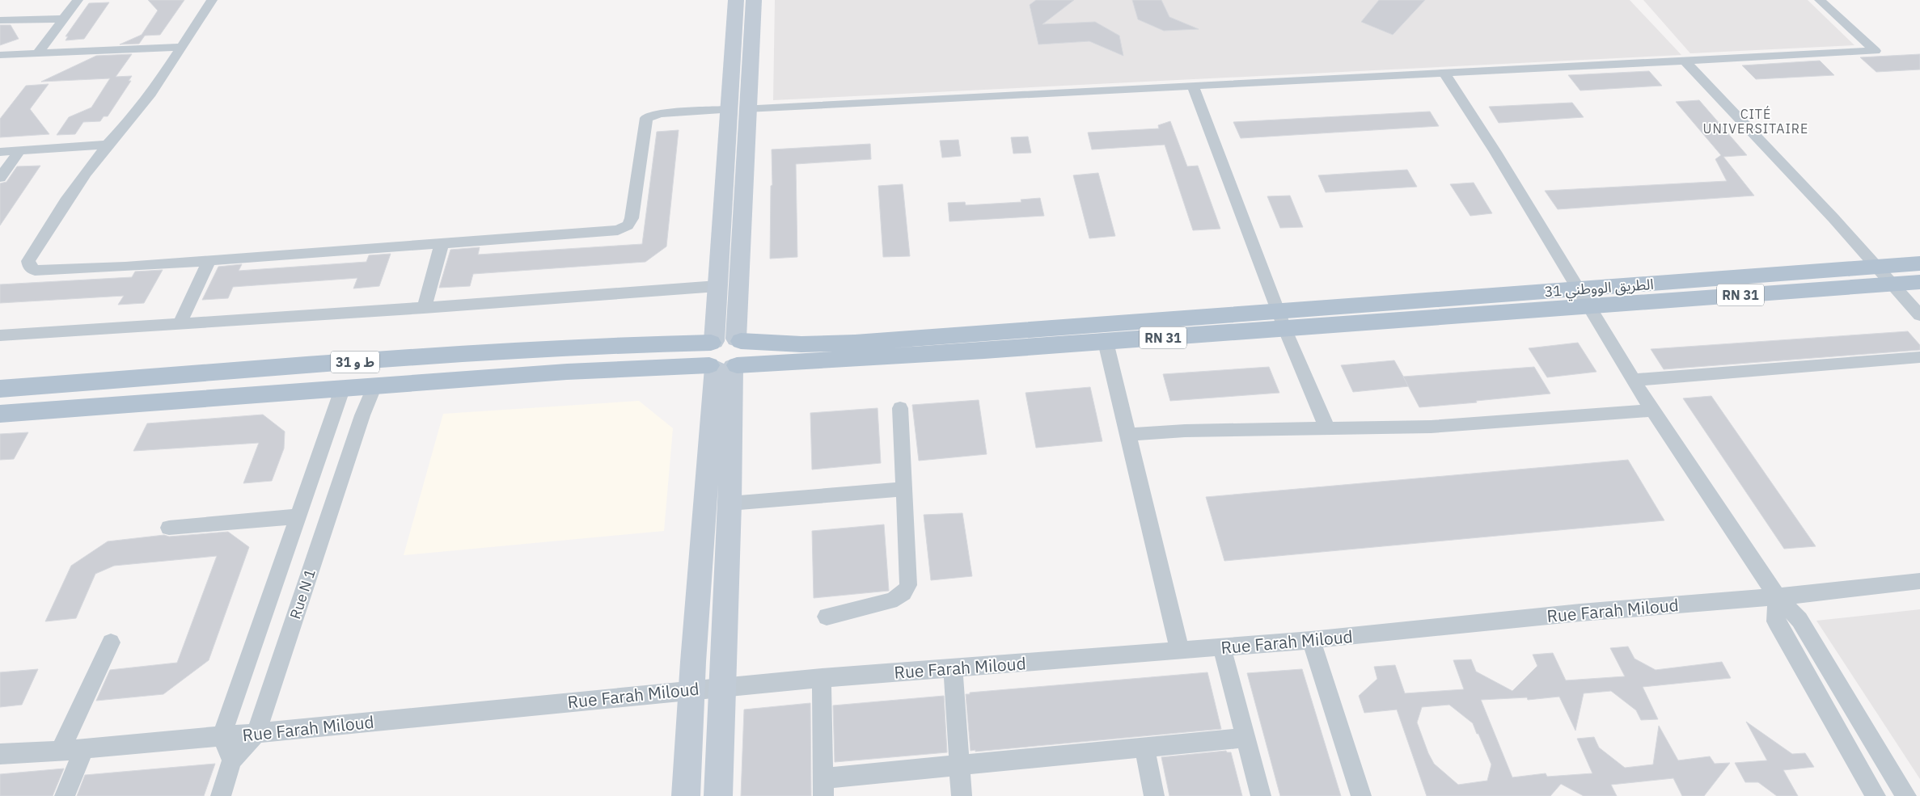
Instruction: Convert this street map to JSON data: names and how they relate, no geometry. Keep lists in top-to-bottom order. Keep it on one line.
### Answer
{"streets":{"main road":["الطريق الووطني 31","RN 31","ط و 31"],"street":["Rue N 1","Rue Farah Miloud"]},"crossings":[["الطريق الووطني 31","RN 31"],["RN 31","ط و 31"],["RN 31","Rue N 1"],["Rue N 1","Rue Farah Miloud"]],"districts":["CITÉ UNIVERSITAIRE"]}
